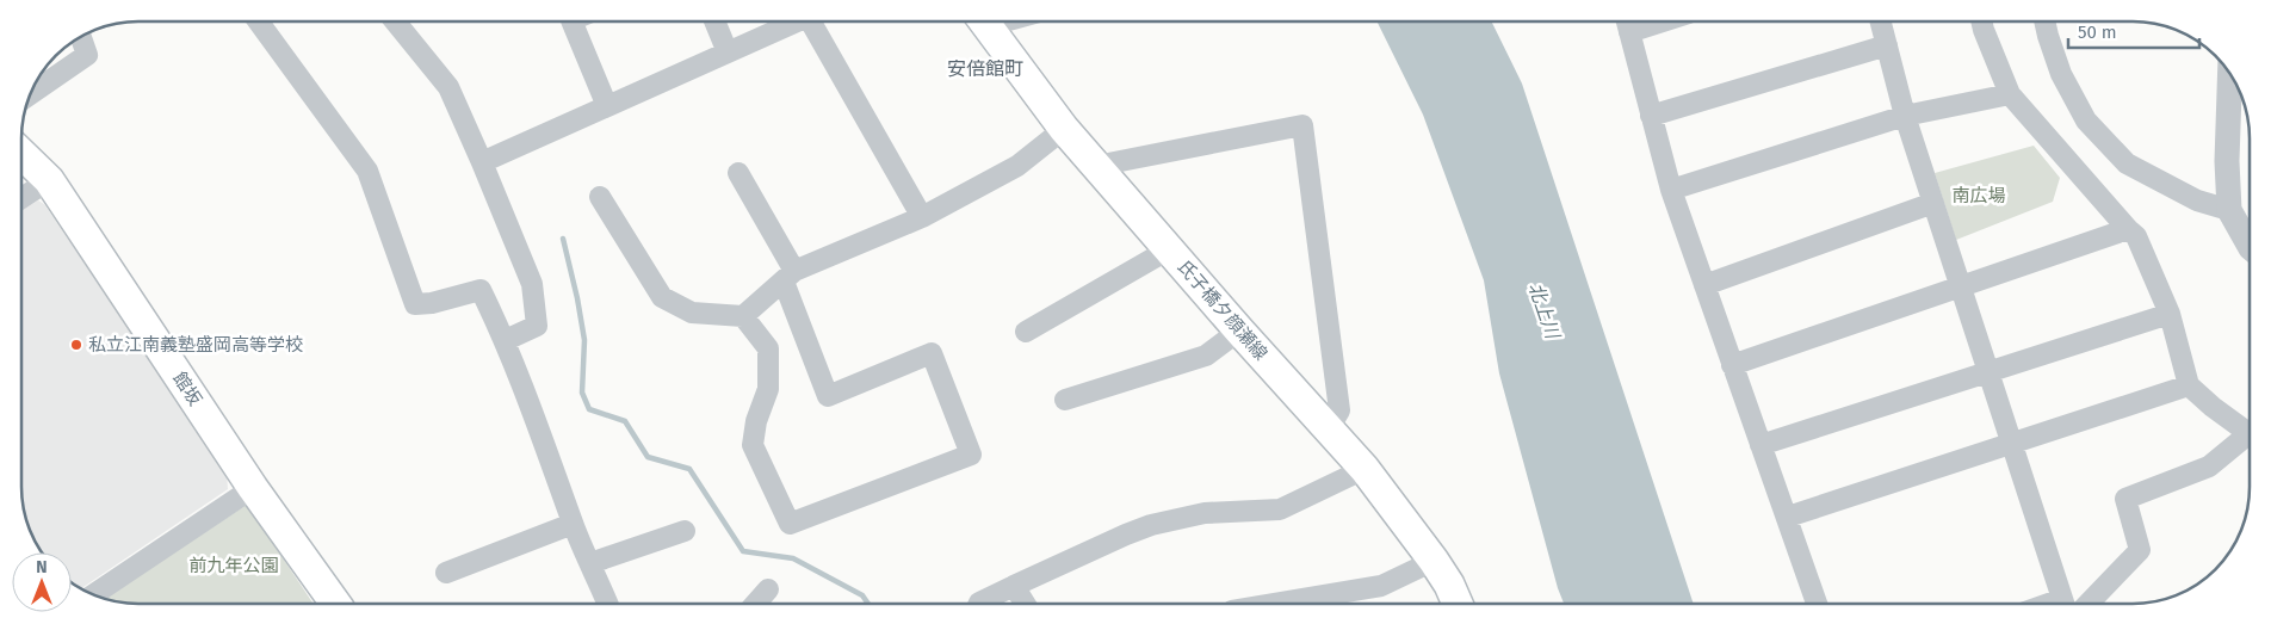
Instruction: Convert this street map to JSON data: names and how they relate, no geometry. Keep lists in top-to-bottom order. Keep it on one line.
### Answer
{"streets":{"main road":["氏子橋夕顔瀬線","館坂"]},"districts":["安倍館町"],"water":["北上川"],"parks":["南広場","前九年公園"],"places":["私立江南義塾盛岡高等学校"],"scale_bar":"50 m","north":"top"}
